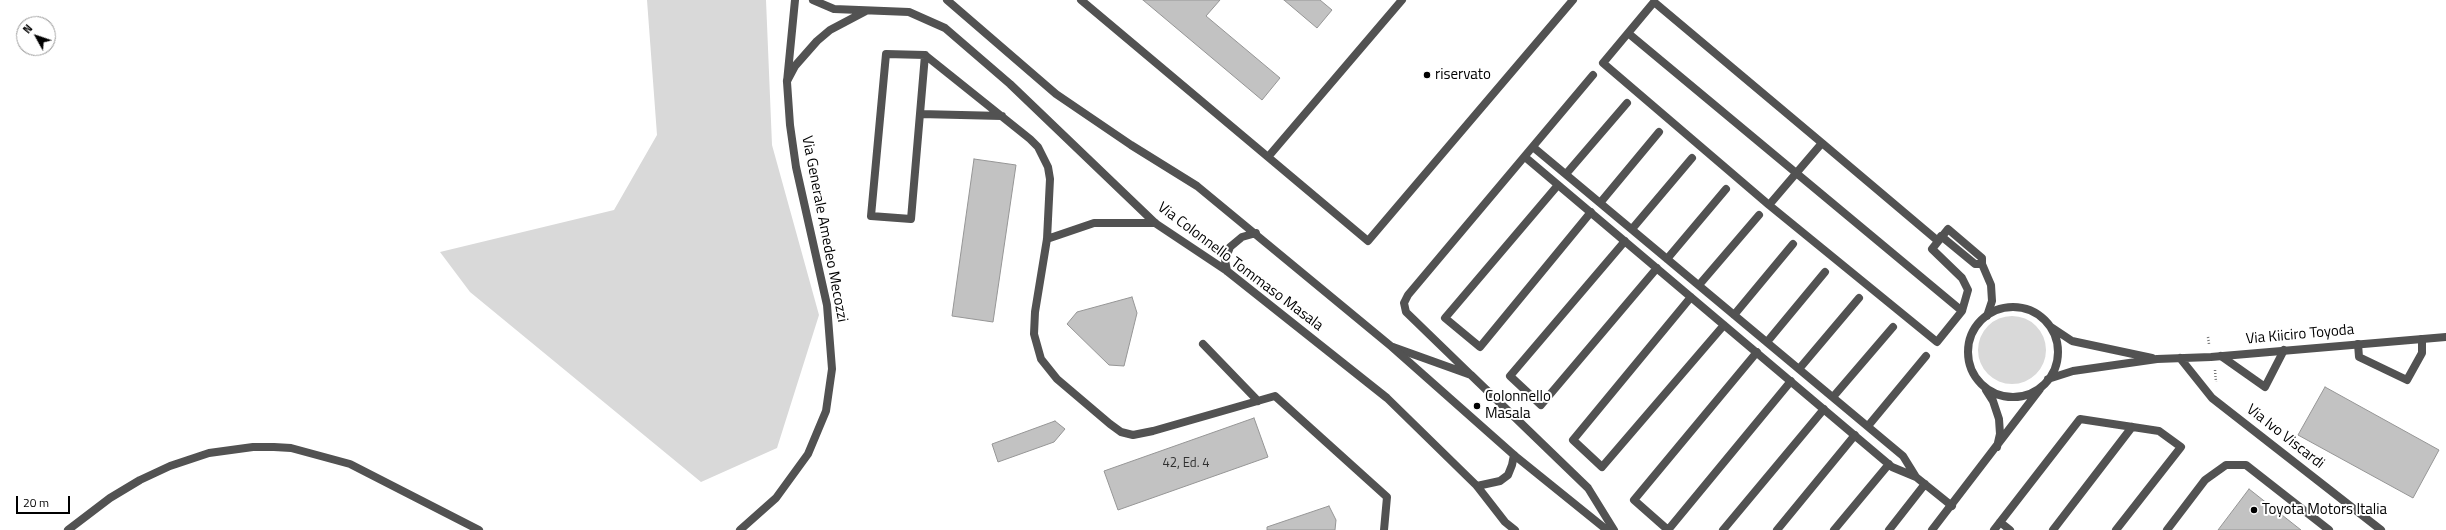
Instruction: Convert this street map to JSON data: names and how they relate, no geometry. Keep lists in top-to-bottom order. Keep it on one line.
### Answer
{"streets":{"street":["Via Generale Amedeo Mecozzi","Via Colonnello Tommaso Masala","Via Kiiciro Toyoda","Via Ivo Viscardi"]},"crossings":[["Via Kiiciro Toyoda","Via Ivo Viscardi"]],"places":["riservato","Colonnello Masala","Toyota Motors Italia"],"house_numbers":["42, Ed. 4"],"scale_bar":"20 m","north":"top left"}
